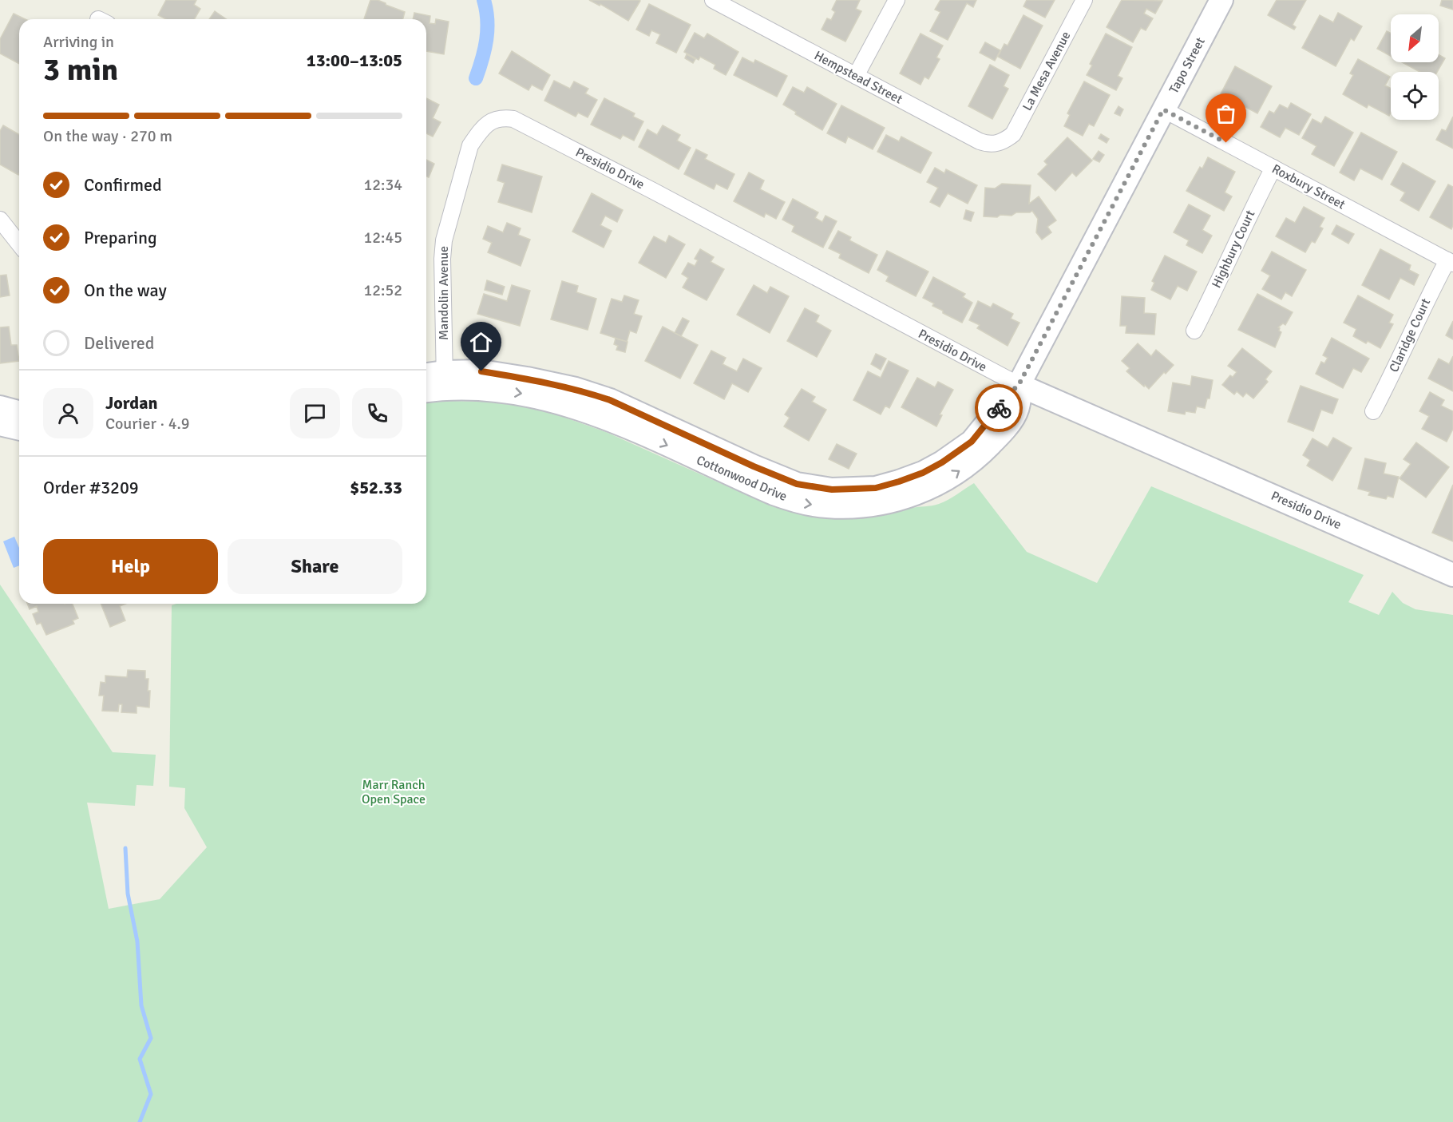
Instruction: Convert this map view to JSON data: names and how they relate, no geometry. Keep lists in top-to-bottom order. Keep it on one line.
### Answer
{"streets":{"street":["Tapo Street","La Mesa Avenue","Hempstead Street","Presidio Drive","Roxbury Street","Highbury Court","Mandolin Avenue","Claridge Court","Cottonwood Drive"]},"crossings":[["Tapo Street","Presidio Drive"],["Tapo Street","Roxbury Street"],["Tapo Street","Cottonwood Drive"],["La Mesa Avenue","Hempstead Street"],["Presidio Drive","Mandolin Avenue"],["Presidio Drive","Cottonwood Drive"],["Roxbury Street","Highbury Court"],["Roxbury Street","Claridge Court"],["Mandolin Avenue","Cottonwood Drive"]],"parks":["Marr Ranch Open Space"],"north":"bottom left","page":{"heading":["3 min","Arriving in","13:00–13:05"],"panel":["Jordan","Courier · 4.9","Order #3209","$52.33"],"bar":"On the way · 270 m","list":[["Confirmed","12:34"],["Preparing","12:45"],["On the way","12:52"],"Delivered"],"buttons":["Help","Share"]}}
